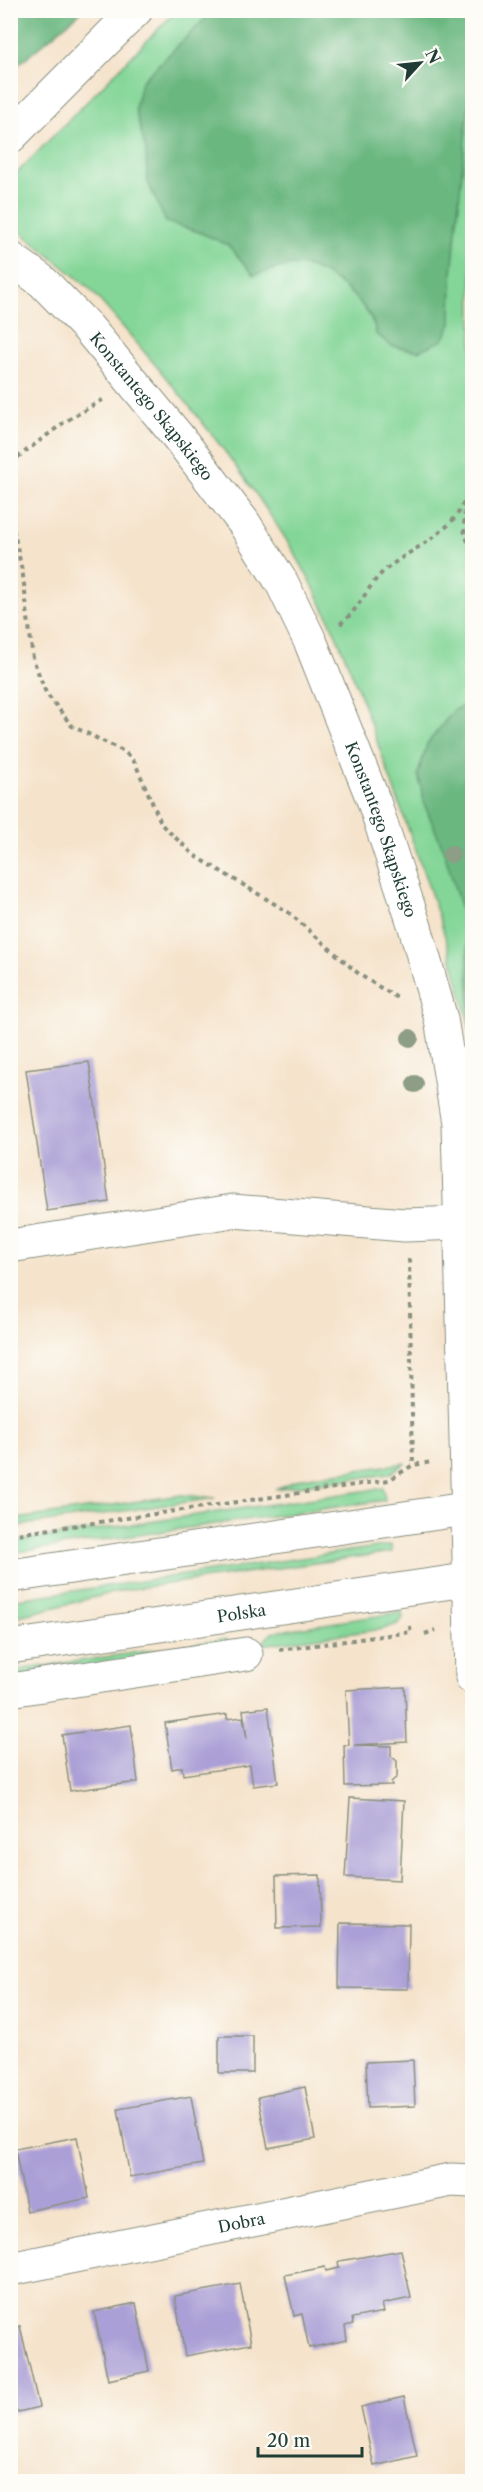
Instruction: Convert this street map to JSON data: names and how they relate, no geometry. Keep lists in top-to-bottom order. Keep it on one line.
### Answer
{"streets":{"street":["Konstantego Skąpskiego","Polska","Dobra"]},"crossings":[["Konstantego Skąpskiego","Polska"]],"scale_bar":"20 m","north":"top right"}
